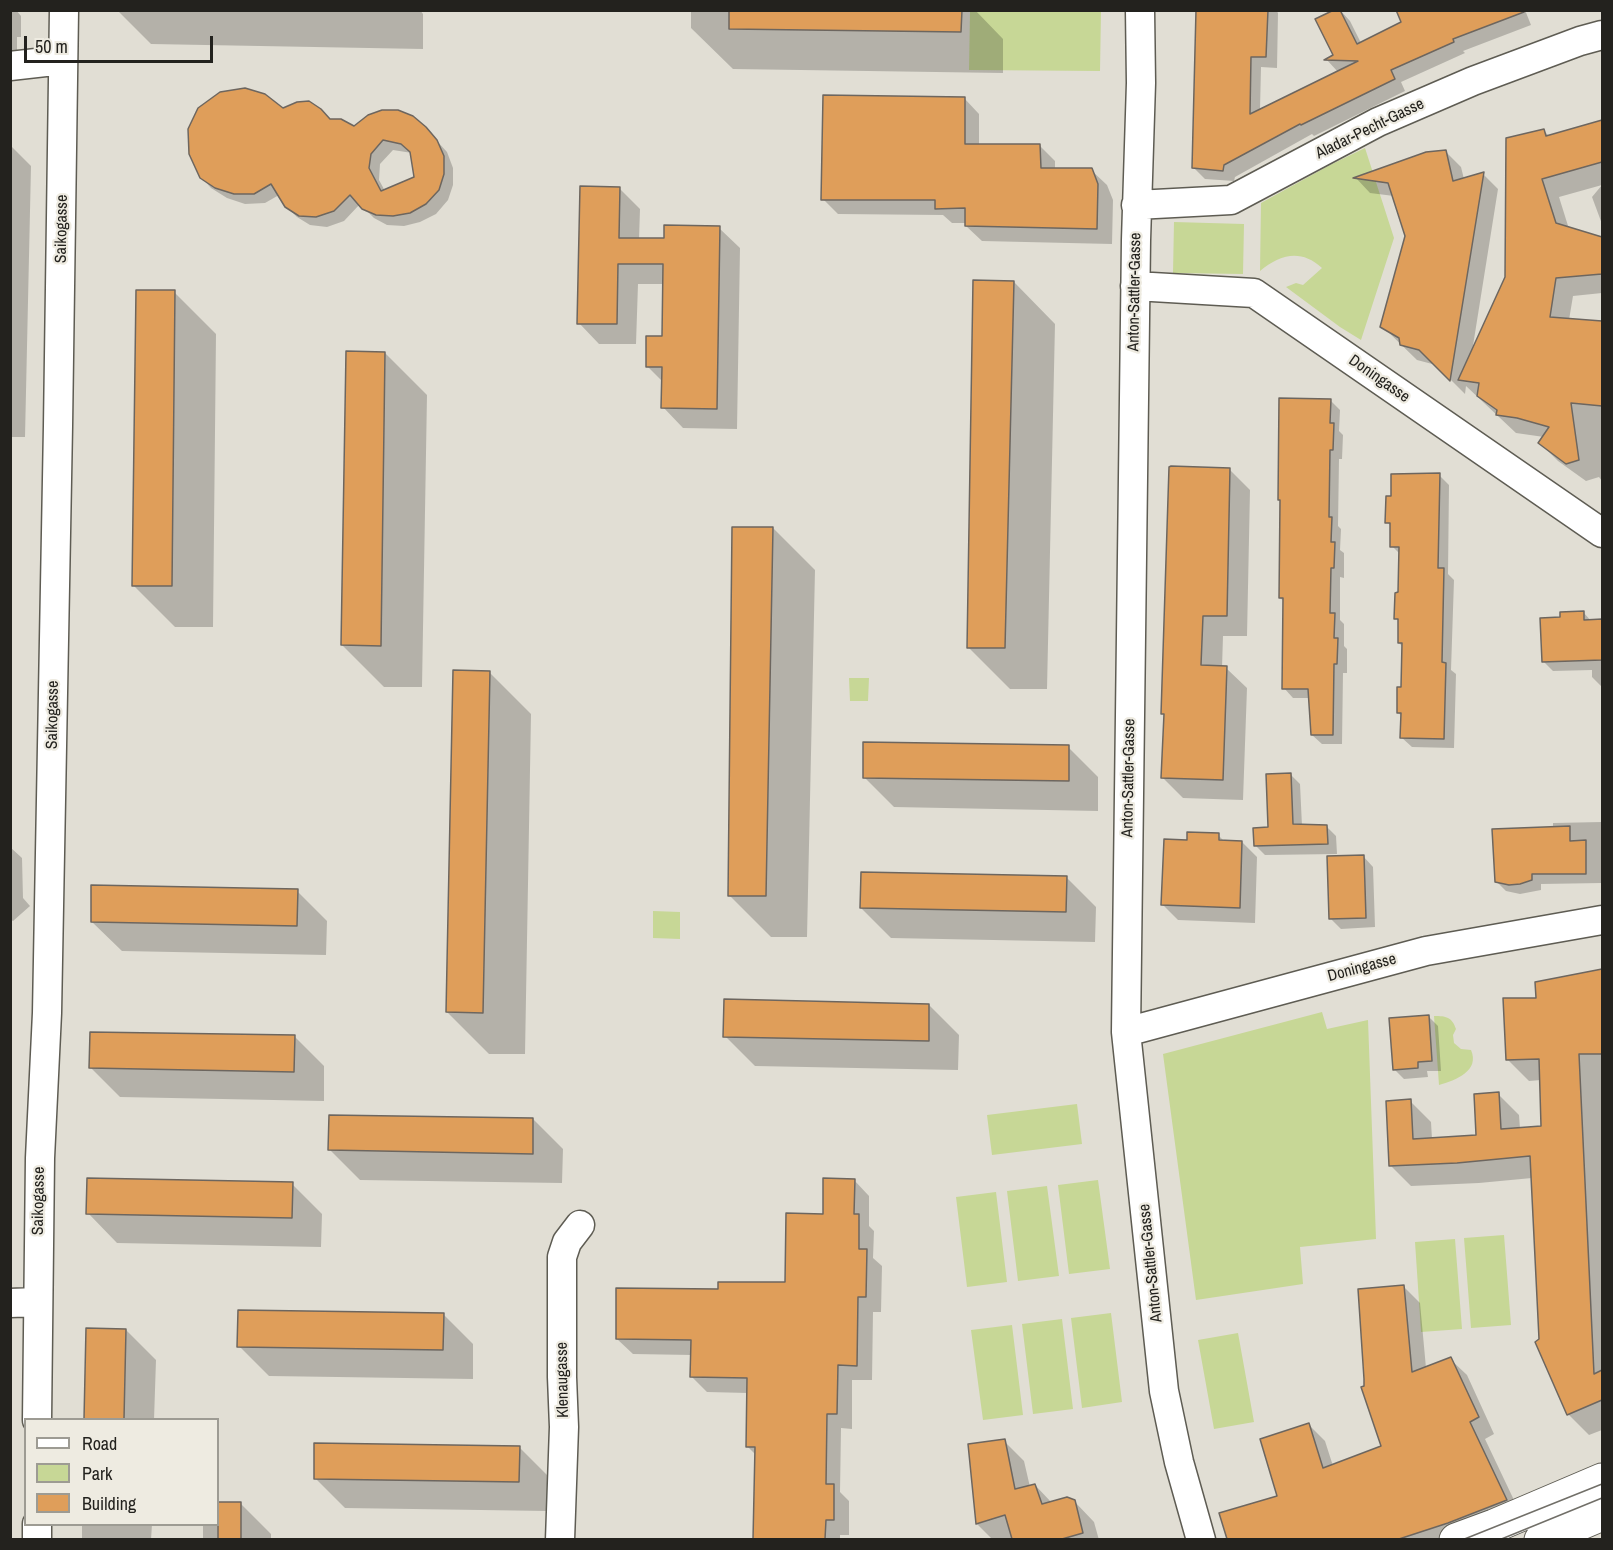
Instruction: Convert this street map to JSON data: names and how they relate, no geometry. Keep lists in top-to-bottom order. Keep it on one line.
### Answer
{"streets":{"street":["Aladar-Pecht-Gasse","Saikogasse","Anton-Sattler-Gasse","Doningasse","Klenaugasse"]},"crossings":[["Aladar-Pecht-Gasse","Anton-Sattler-Gasse"],["Anton-Sattler-Gasse","Doningasse"]],"legend":["Road","Park","Building"],"scale_bar":"50 m"}
